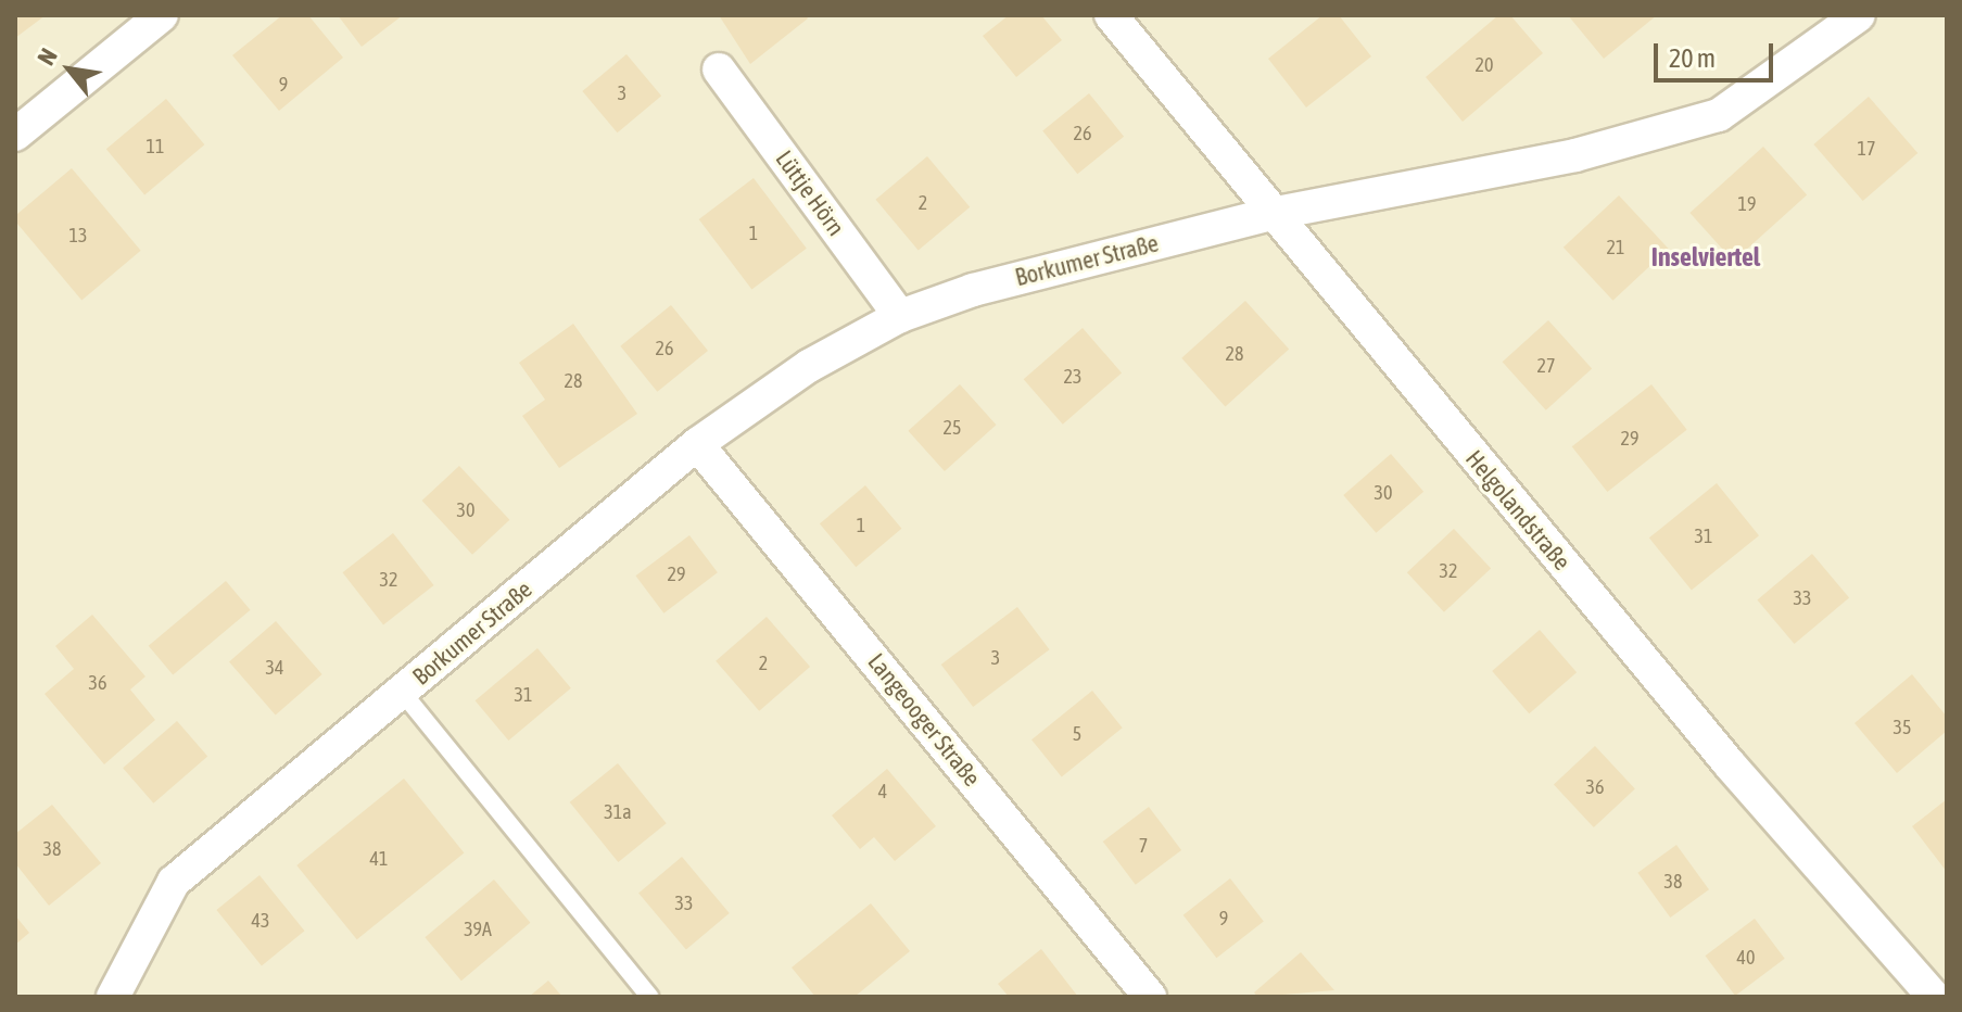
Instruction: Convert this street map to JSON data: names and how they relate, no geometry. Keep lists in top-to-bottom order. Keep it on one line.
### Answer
{"streets":{"street":["Lüttje Hörn","Borkumer Straße","Helgolandstraße","Langeooger Straße"]},"crossings":[["Lüttje Hörn","Borkumer Straße"],["Borkumer Straße","Helgolandstraße"],["Borkumer Straße","Langeooger Straße"]],"districts":["Inselviertel"],"house_numbers":["20","9","3","26","11","17","2","19","1","13","21","26","28","27","23","28","25","29","30","30","1","31","32","29","32","33","3","2","34","36","31","35","5","36","4","31a","7","38","41","38","33","9","43","39A","40"],"scale_bar":"20 m","north":"top left"}
